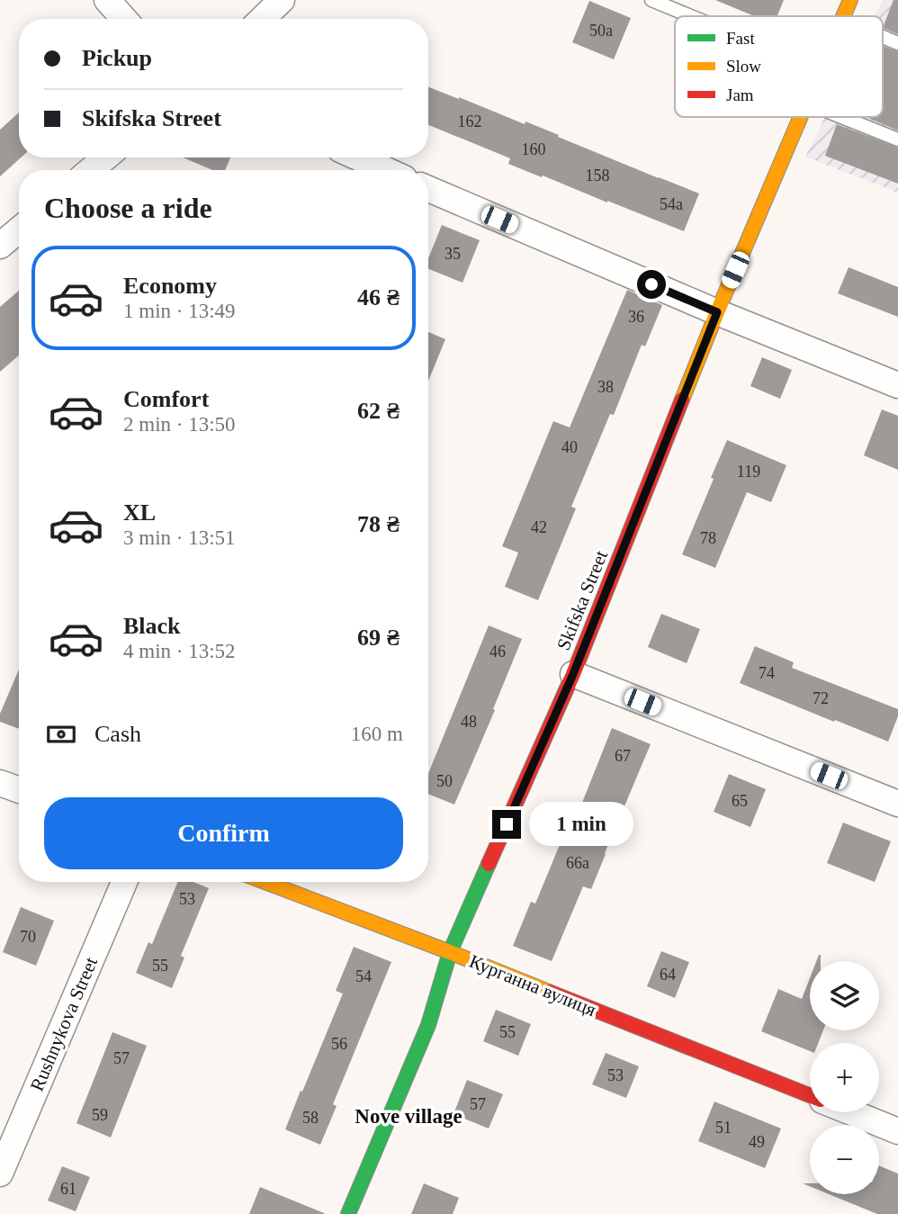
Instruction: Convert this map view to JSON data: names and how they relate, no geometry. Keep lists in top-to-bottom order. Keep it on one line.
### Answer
{"streets":{"street":["Skifska Street","Курганна вулиця","Rushnykova Street"]},"crossings":[["Skifska Street","Курганна вулиця"]],"districts":["Nove village"],"house_numbers":["50а","162","160","158","54а","35","36","38","40","119","42","78","46","74","72","48","67","50","65","66а","53","70","55","64","54","55","56","57","53","57","59","58","51","49","61"],"legend":["Fast","Slow","Jam"],"page":{"banner":["Pickup","Skifska Street"],"heading":"Choose a ride","list":[{"name":"Economy","note":"1 min · 13:49","value":"46 ₴"},{"name":"Comfort","note":"2 min · 13:50","value":"62 ₴"},{"name":"XL","note":"3 min · 13:51","value":"78 ₴"},{"name":"Black","note":"4 min · 13:52","value":"69 ₴"}],"pay":["Cash","160 m"],"buttons":"Confirm","bubble":"1 min","map_buttons":["+","−"]}}
